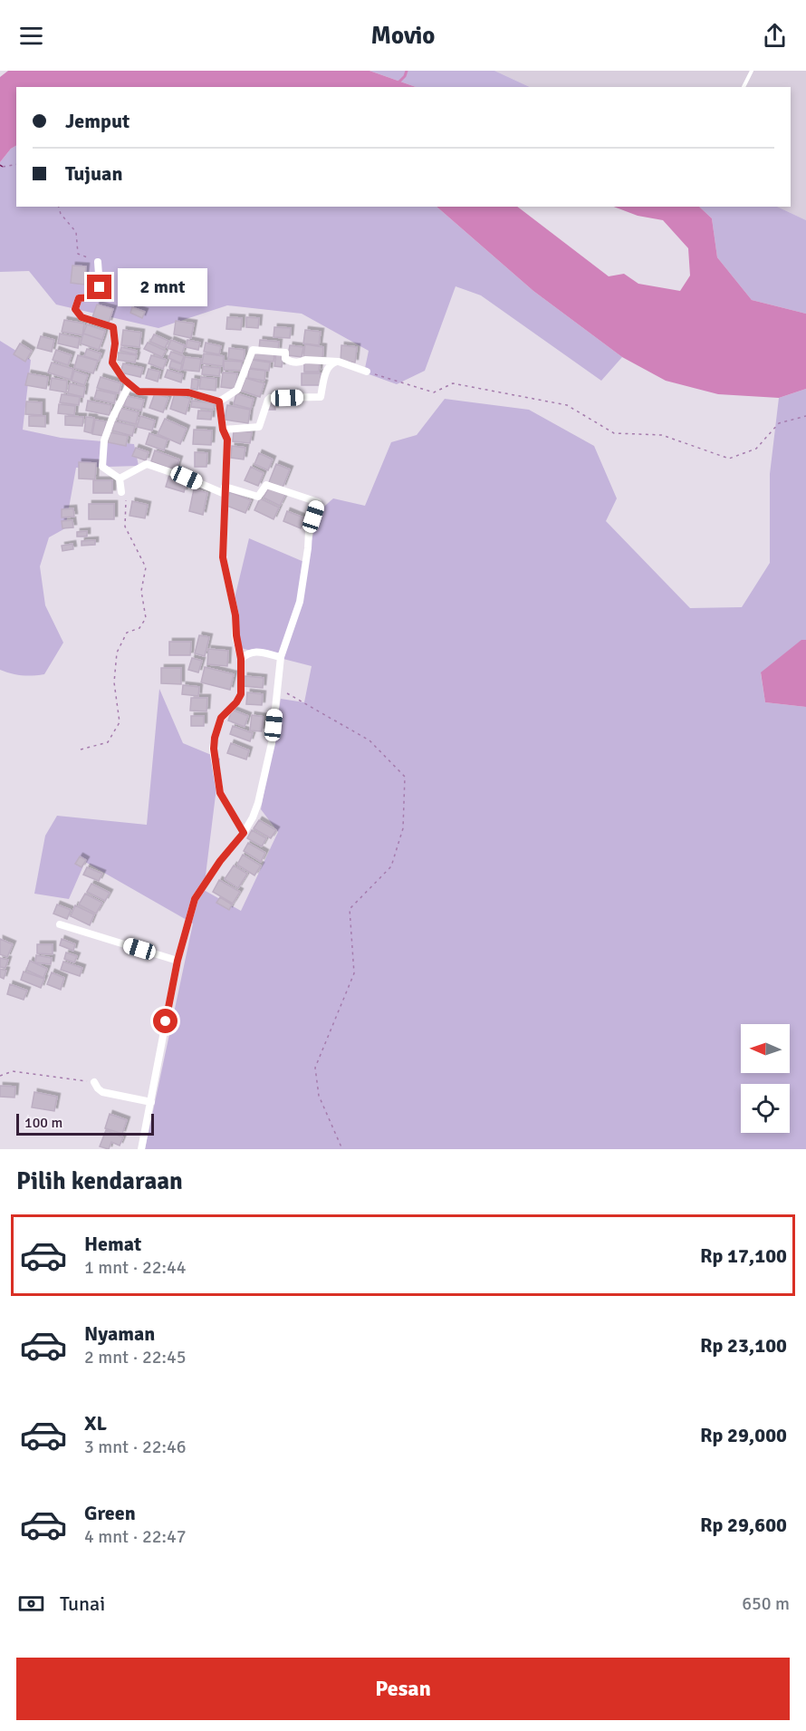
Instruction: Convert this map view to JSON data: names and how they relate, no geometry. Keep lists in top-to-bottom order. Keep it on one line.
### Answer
{"scale_bar":"100 m","north":"left","page":{"header":"Movio","banner":["Jemput","Tujuan"],"bubble":"2 mnt","scale":"100 m","heading":"Pilih kendaraan","list":[{"name":"Hemat","note":"1 mnt · 22:44","value":"Rp 17,100"},{"name":"Nyaman","note":"2 mnt · 22:45","value":"Rp 23,100"},{"name":"XL","note":"3 mnt · 22:46","value":"Rp 29,000"},{"name":"Green","note":"4 mnt · 22:47","value":"Rp 29,600"}],"pay":["Tunai","650 m"],"buttons":"Pesan"}}
